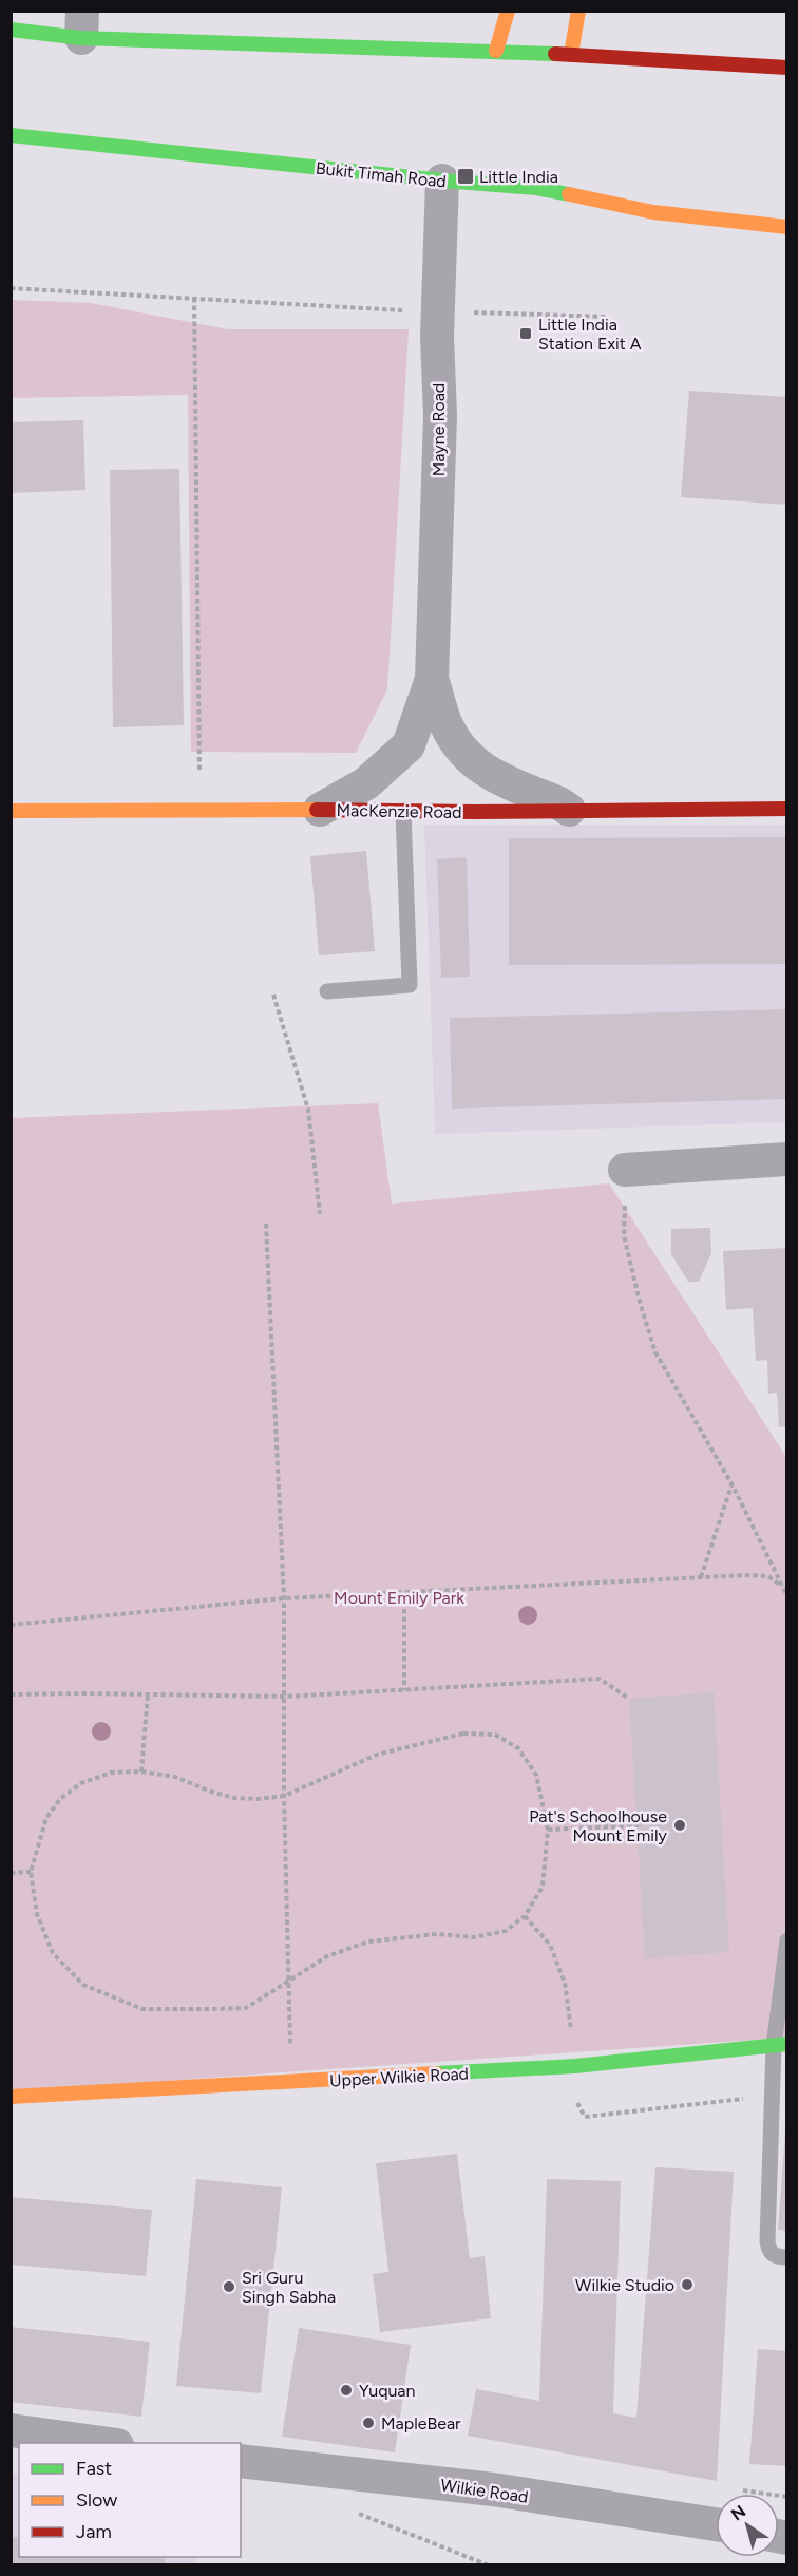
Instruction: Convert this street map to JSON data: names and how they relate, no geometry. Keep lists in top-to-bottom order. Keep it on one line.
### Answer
{"streets":{"main road":["Bukit Timah Road","MacKenzie Road","Upper Wilkie Road"],"street":["Mayne Road","Wilkie Road"]},"crossings":[["Bukit Timah Road","Mayne Road"],["Mayne Road","MacKenzie Road"]],"parks":["Mount Emily Park"],"places":{"transit":["Little India","Little India Station Exit A"],"other":["Pat's Schoolhouse Mount Emily","Wilkie Studio","Sri Guru Singh Sabha","Yuquan","MapleBear"]},"legend":["Fast","Slow","Jam"],"north":"top left"}
